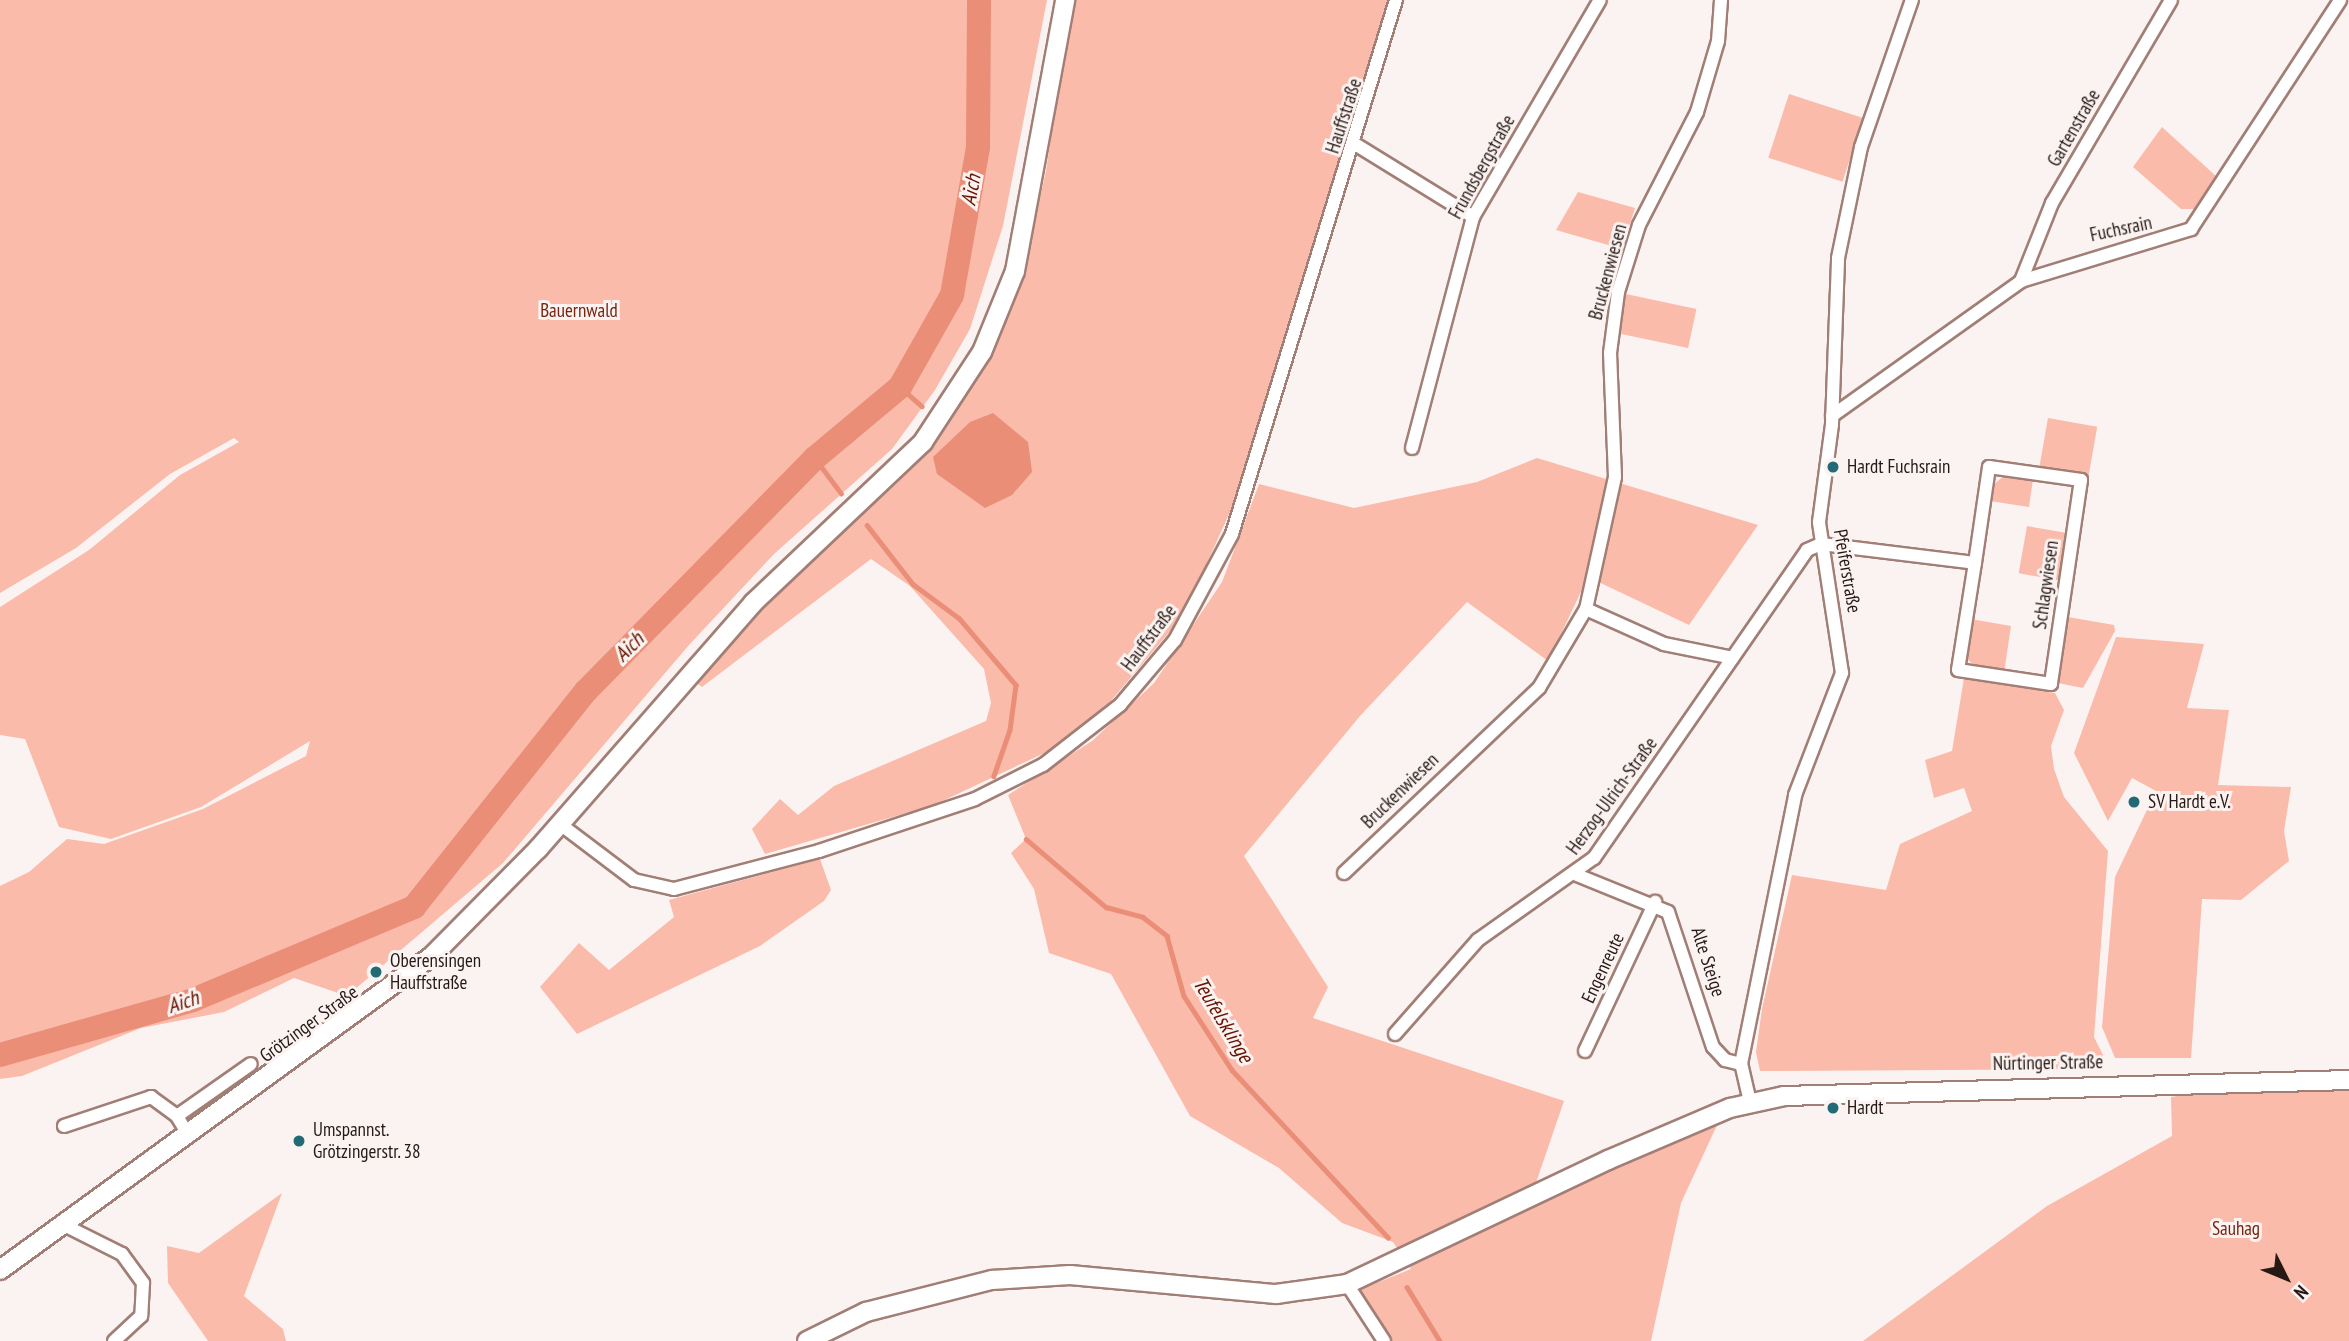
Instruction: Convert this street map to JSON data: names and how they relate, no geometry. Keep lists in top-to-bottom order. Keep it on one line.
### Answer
{"streets":{"main road":["Grötzinger Straße","Nürtinger Straße"],"street":["Hauffstraße","Gartenstraße","Frundsbergstraße","Fuchsrain","Bruckenwiesen","Pfeiferstraße","Schlagwiesen","Herzog-Ulrich-Straße","Alte Steige","Engenreute"]},"crossings":[["Hauffstraße","Grötzinger Straße"],["Gartenstraße","Fuchsrain"],["Fuchsrain","Pfeiferstraße"],["Pfeiferstraße","Herzog-Ulrich-Straße"],["Pfeiferstraße","Alte Steige"],["Pfeiferstraße","Nürtinger Straße"],["Alte Steige","Engenreute"]],"water":["Aich","Teufelsklinge"],"parks":["Bauernwald","Sauhag"],"places":["Hardt Fuchsrain","SV Hardt e.V.","Oberensingen Hauffstraße","Hardt","Umspannst. Grötzingerstr. 38"],"north":"bottom right"}
